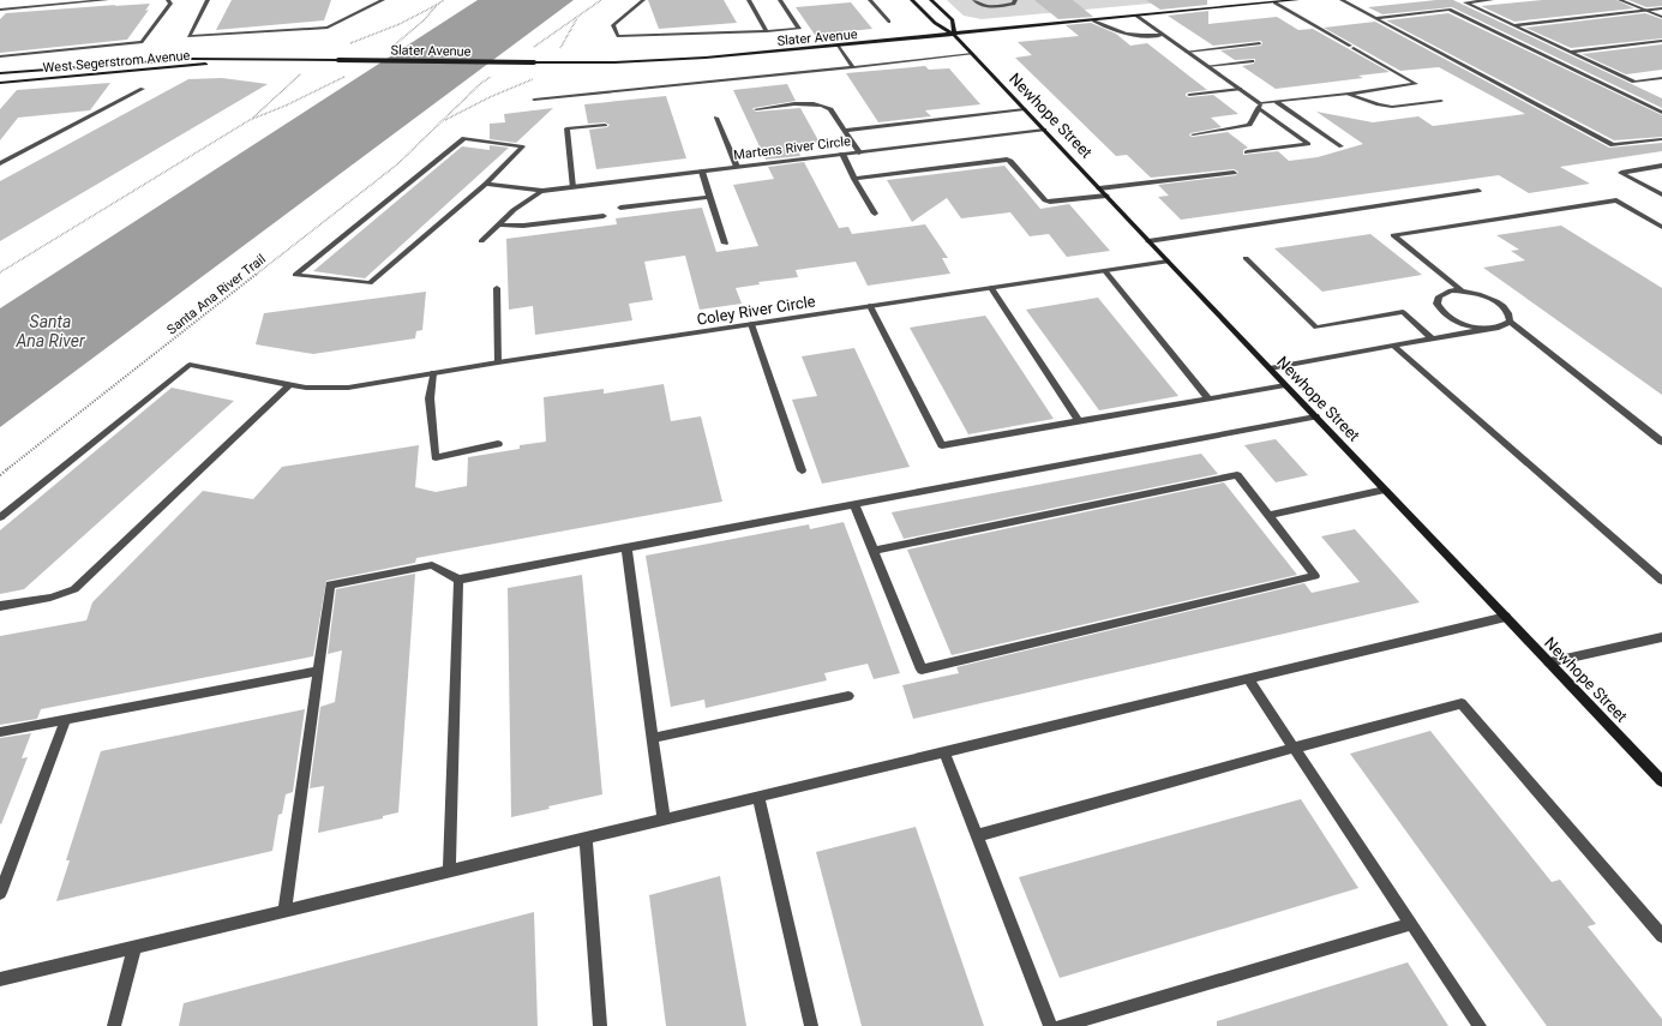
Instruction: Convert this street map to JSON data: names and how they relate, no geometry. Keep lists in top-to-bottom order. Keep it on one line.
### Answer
{"streets":{"main road":["Slater Avenue","West Segerstrom Avenue","Newhope Street"],"street":["Martens River Circle","Coley River Circle"],"path":["Santa Ana River Trail"]},"crossings":[["Slater Avenue","West Segerstrom Avenue"],["Slater Avenue","Newhope Street"],["Newhope Street","Martens River Circle"],["Newhope Street","Coley River Circle"]],"water":["Santa Ana River"]}
